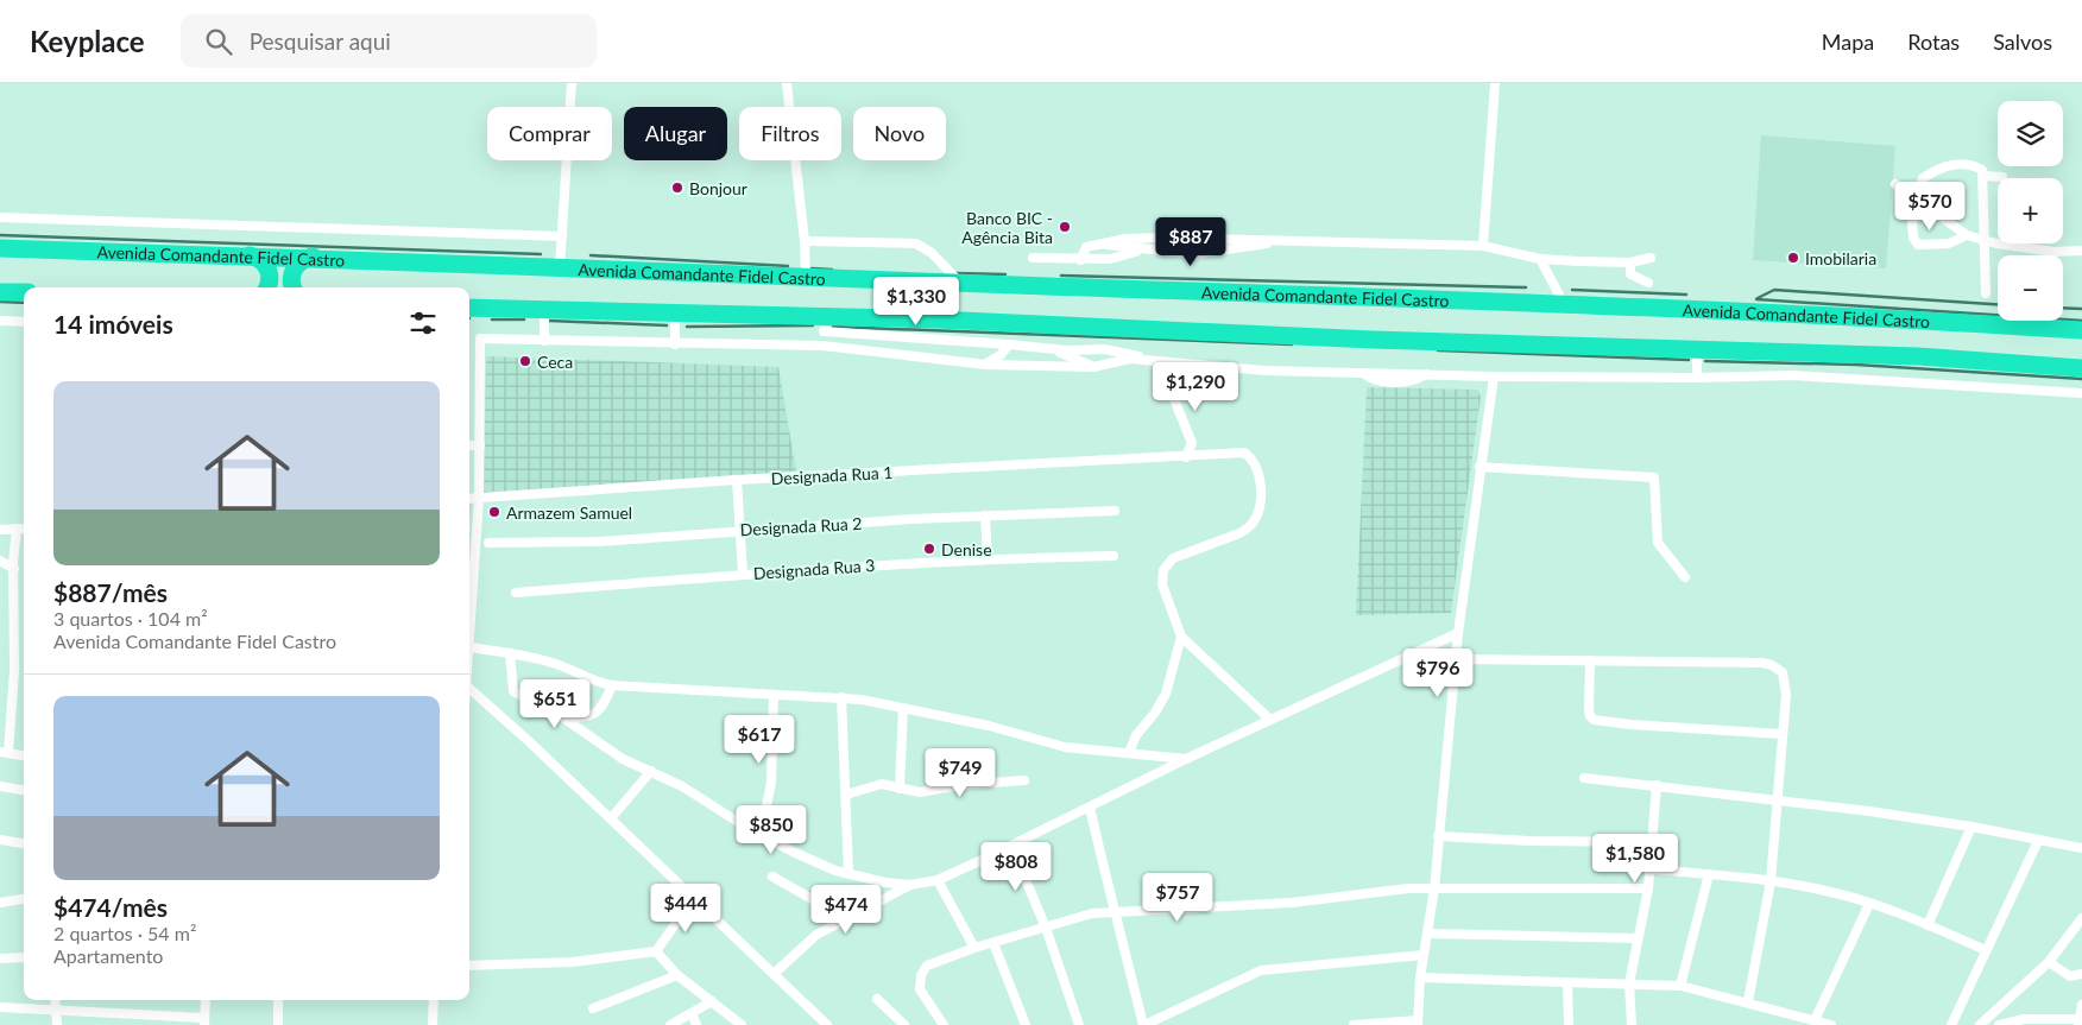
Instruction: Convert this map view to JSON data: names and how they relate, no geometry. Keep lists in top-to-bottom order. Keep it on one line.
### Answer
{"streets":{"highway":["Avenida Comandante Fidel Castro"],"street":["Designada Rua 1","Designada Rua 2","Designada Rua 3"]},"places":["Bonjour","Banco BIC - Agência Bita","Imobilaria","Ceca","Armazem Samuel","Denise"],"page":{"header":"Keyplace","search":"Pesquisar aqui","nav":["Mapa","Rotas","Salvos"],"map_buttons":["+","−"],"chip":["Comprar","Alugar","Filtros","Novo"],"price":["$570","$887","$1,330","$1,290","$796","$651","$617","$749","$850","$1,580","$808","$757","$444","$474"],"heading":"14 imóveis","list":[{"name":"$887/mês","note":"3 quartos · 104 m² · Avenida Comandante Fidel Castro"},{"name":"$474/mês","note":"2 quartos · 54 m² · Apartamento"}]}}
